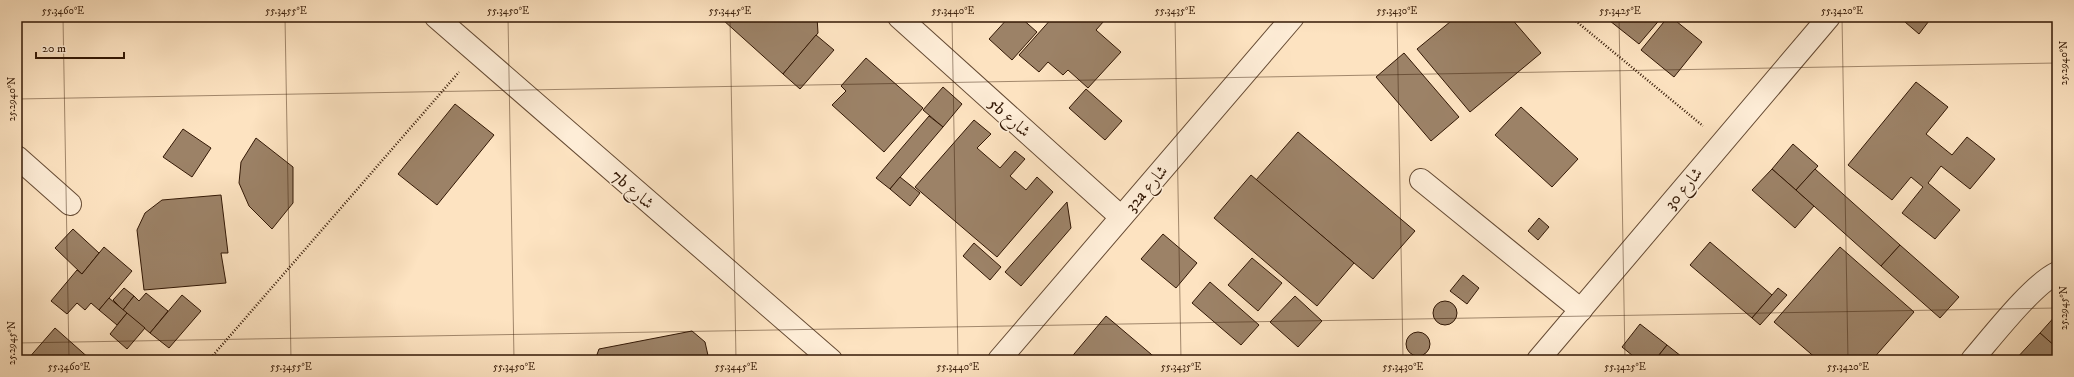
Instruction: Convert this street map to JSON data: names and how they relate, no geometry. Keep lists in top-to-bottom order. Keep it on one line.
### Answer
{"streets":{"street":["5b شارع","32a شارع","شارع 30","7b شارع"]},"crossings":[["5b شارع","32a شارع"]],"scale_bar":"20 m","coordinates":["55.3460°E","55.3455°E","55.3450°E","55.3445°E","55.3440°E","55.3435°E","55.3430°E","55.3425°E","55.3420°E","25.2940°N","25.2945°N"]}
